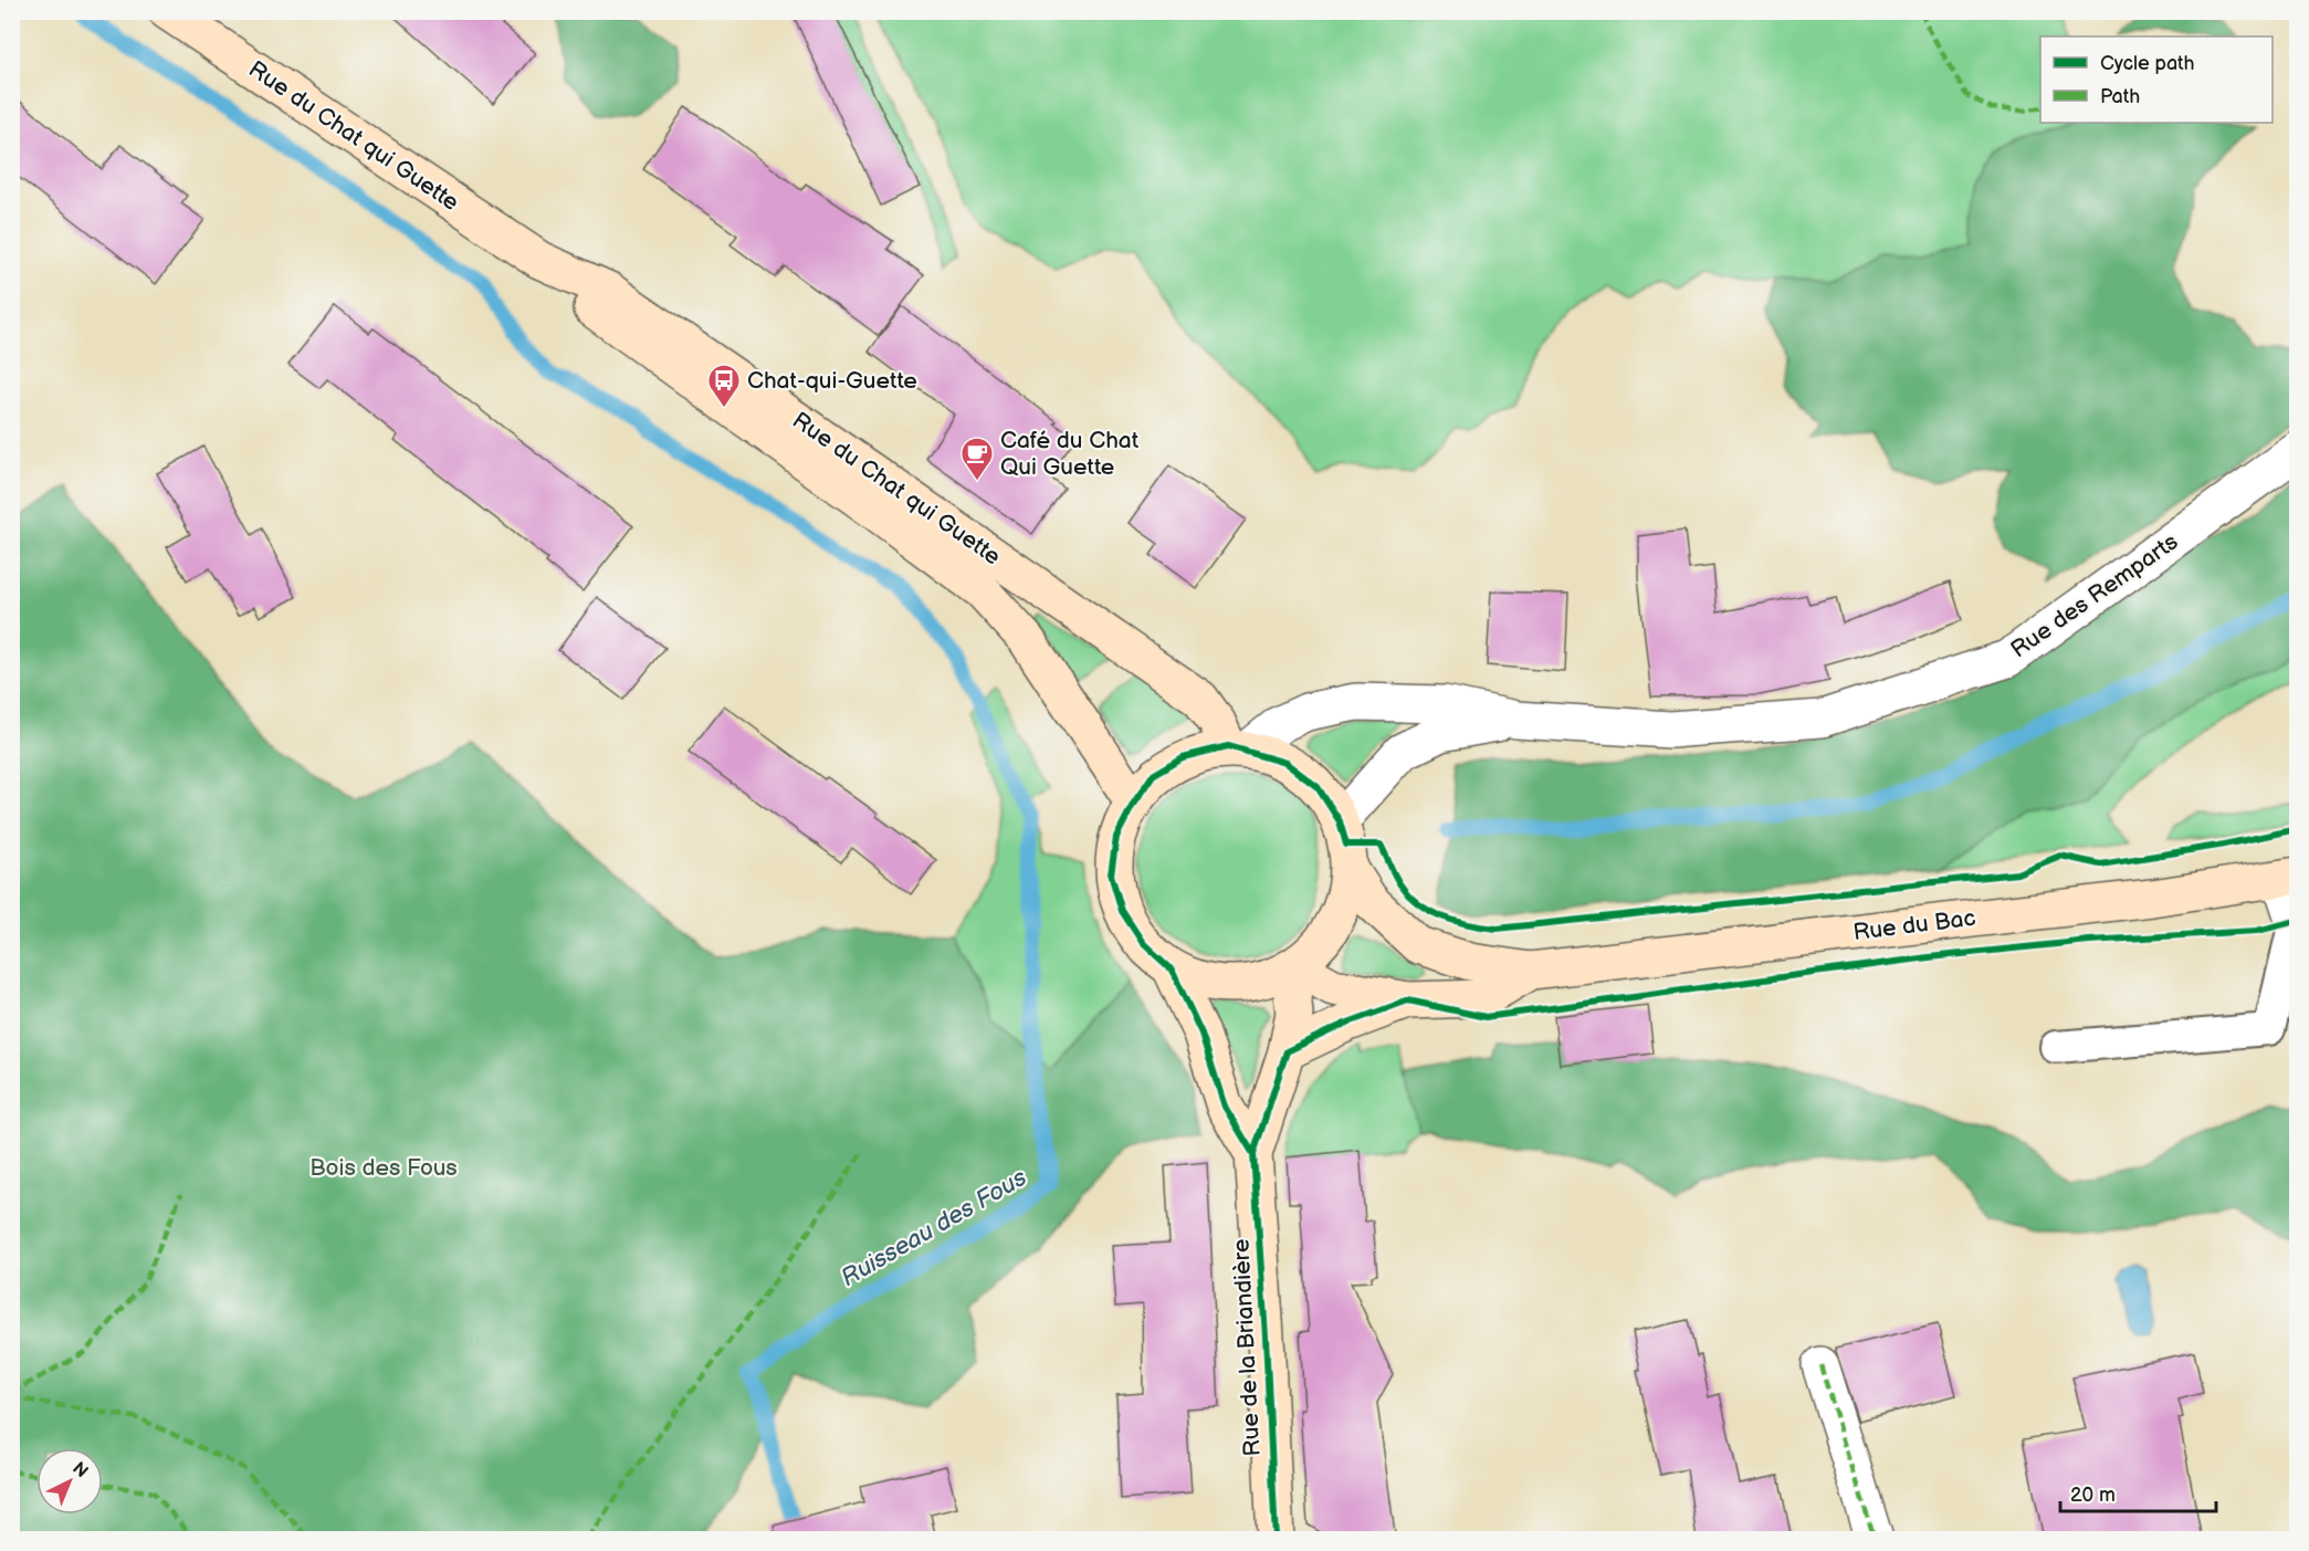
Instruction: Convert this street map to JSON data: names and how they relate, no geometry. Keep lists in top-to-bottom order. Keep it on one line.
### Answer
{"streets":{"main road":["Rue du Chat qui Guette","Rue du Bac","Rue de la Briandière"],"street":["Rue des Remparts"]},"crossings":[["Rue du Chat qui Guette","Rue des Remparts"],["Rue du Chat qui Guette","Rue de la Briandière"],["Rue des Remparts","Rue de la Briandière"]],"water":["Ruisseau des Fous"],"parks":["Bois des Fous"],"places":{"bus stop":["Chat-qui-Guette"],"cafe":["Café du Chat Qui Guette"]},"legend":["Cycle path","Path"],"scale_bar":"20 m","north":"top right"}
